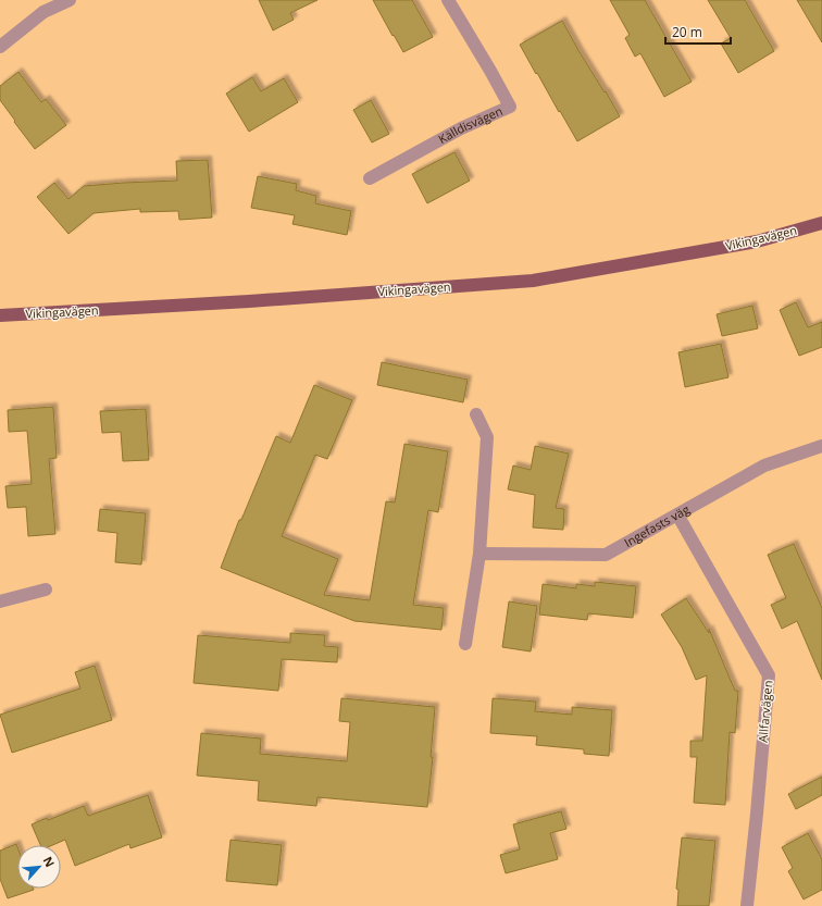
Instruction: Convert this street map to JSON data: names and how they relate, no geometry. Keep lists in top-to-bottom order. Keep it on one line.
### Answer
{"streets":{"main road":["Vikingavägen"],"street":["Källdisvägen","Ingefasts väg","Allfarvägen"]},"crossings":[["Ingefasts väg","Allfarvägen"]],"scale_bar":"20 m","north":"top right"}
